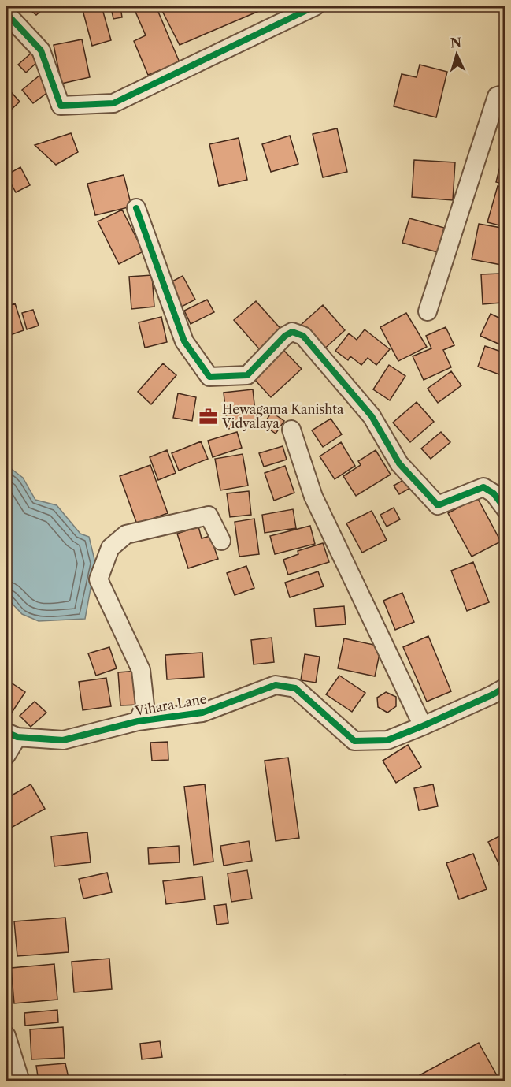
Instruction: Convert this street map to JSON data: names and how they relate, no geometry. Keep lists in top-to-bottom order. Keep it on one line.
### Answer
{"streets":{"street":["Vihara Lane"]},"places":{"office":["Hewagama Kanishta Vidyalaya"]},"north":"top"}
